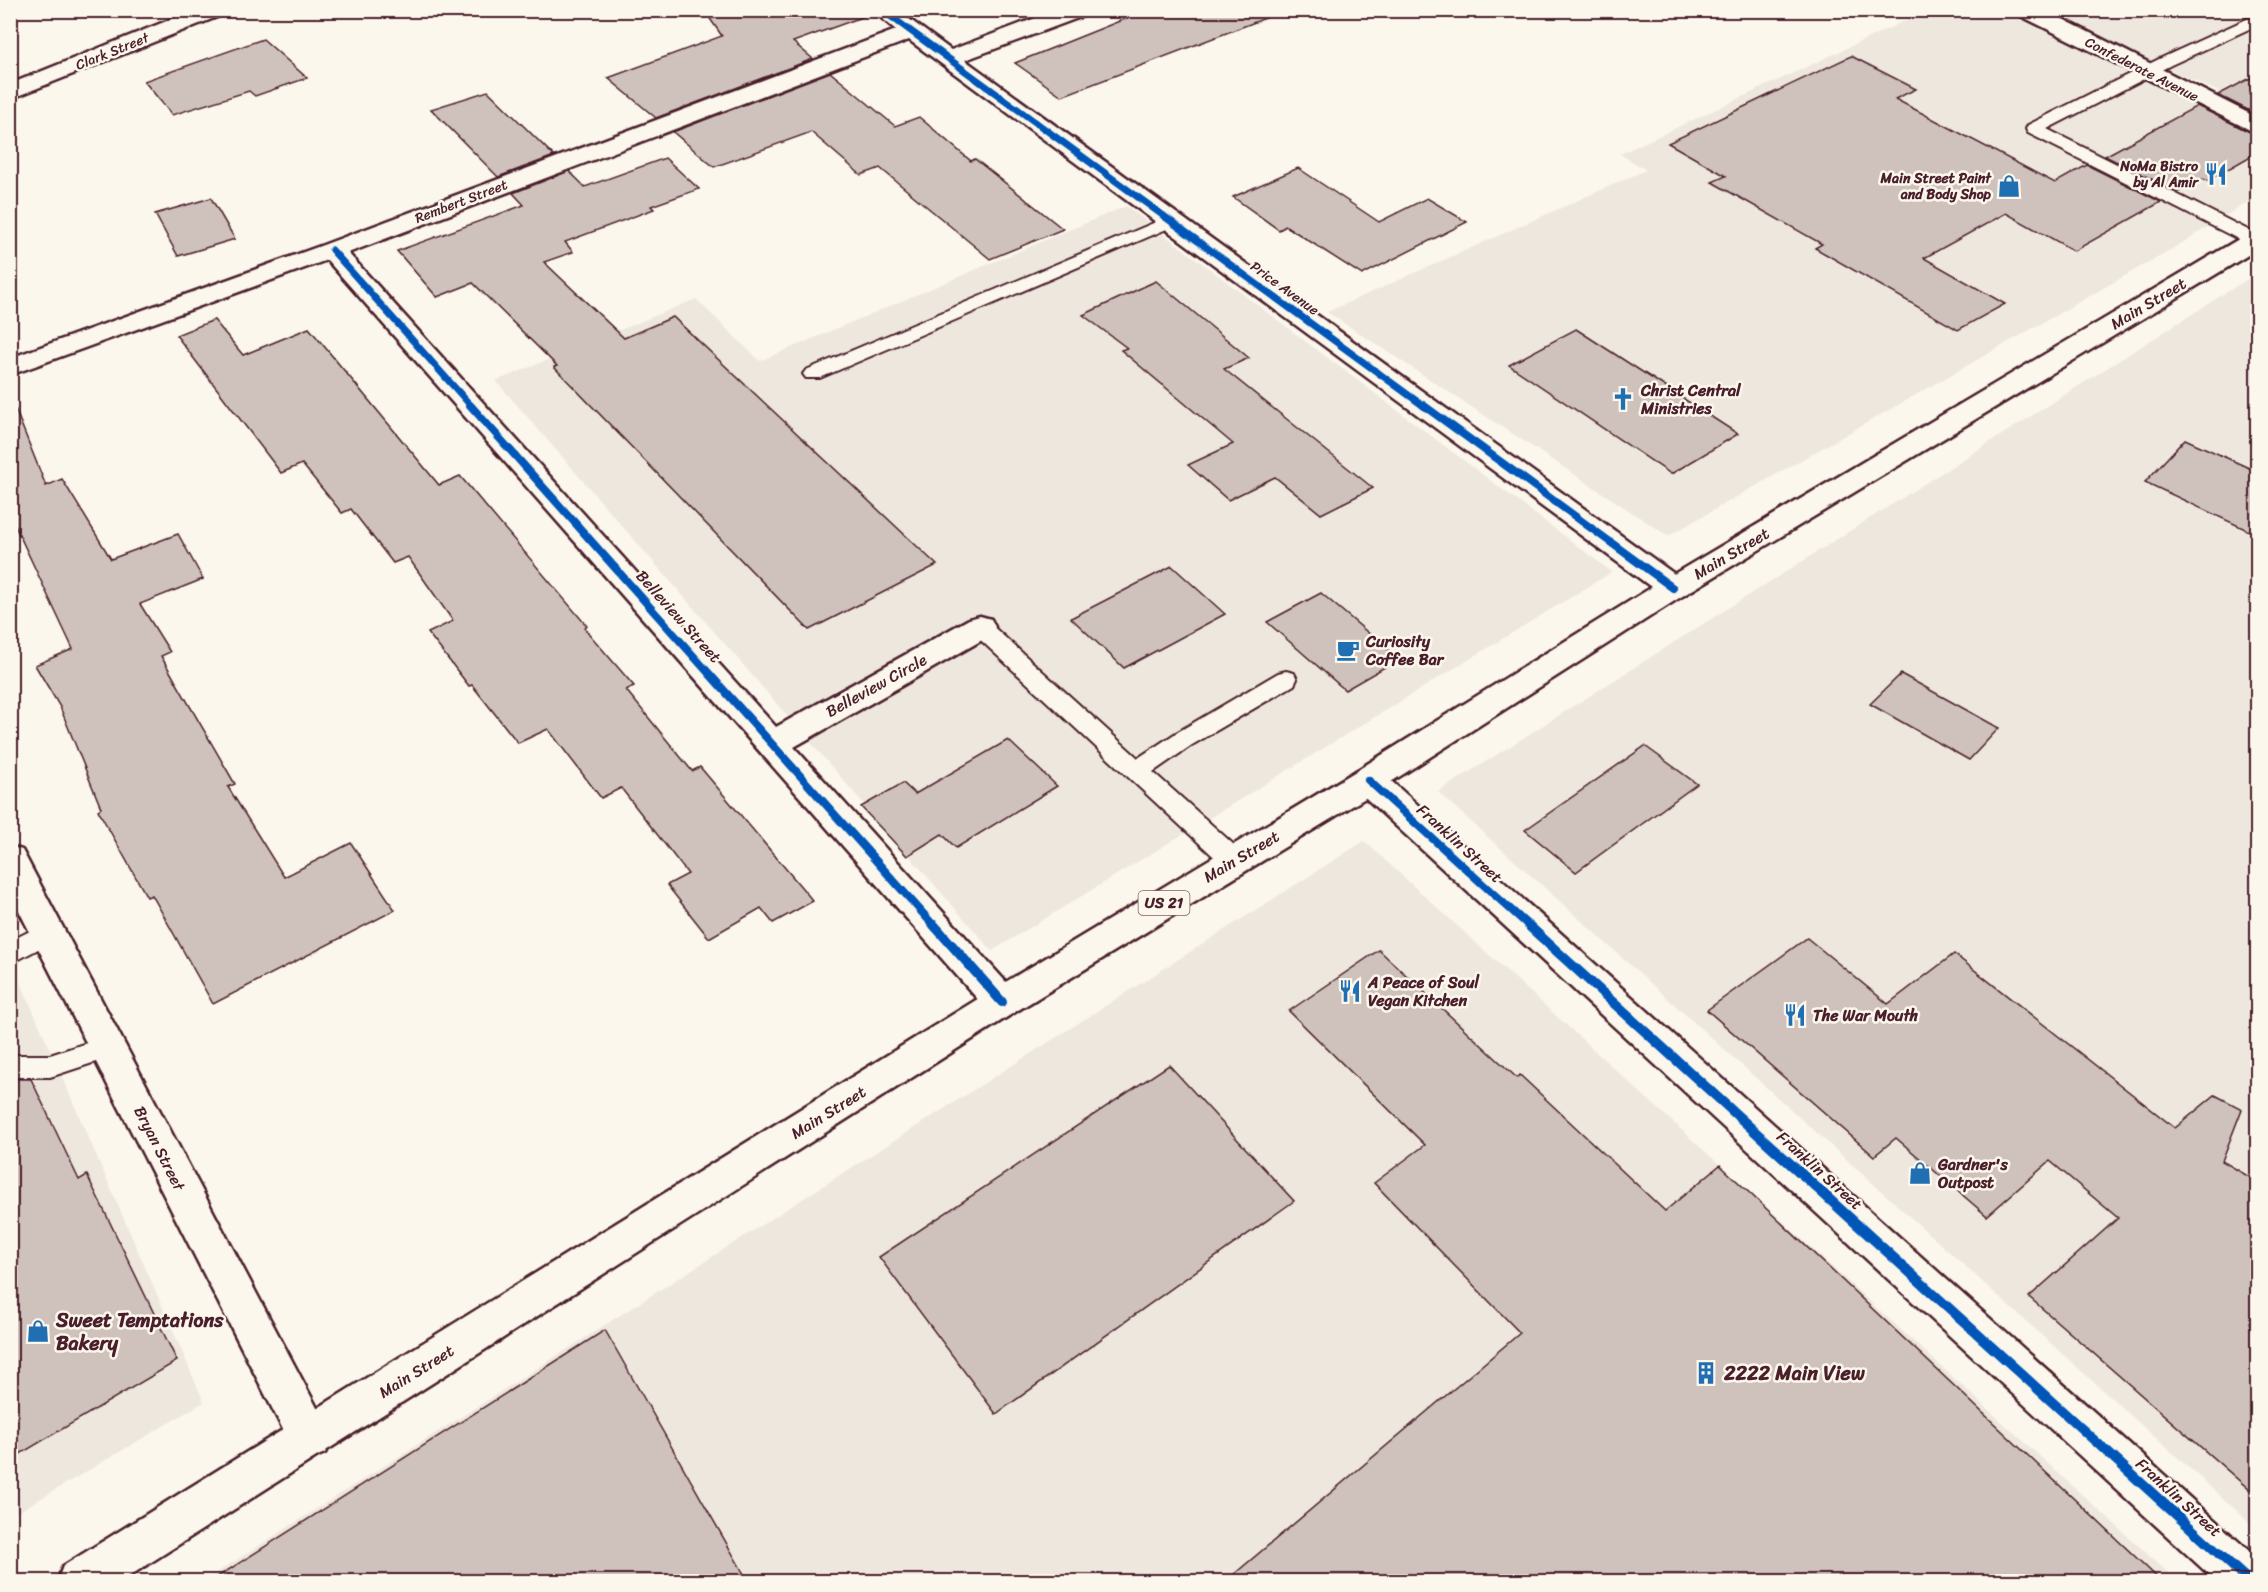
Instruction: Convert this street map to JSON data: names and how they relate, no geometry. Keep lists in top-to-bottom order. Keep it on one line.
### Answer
{"streets":{"street":["Clark Street","Confederate Avenue","Rembert Street","Price Avenue","Main Street","Belleview Street","Belleview Circle","Franklin Street","US 21","Bryan Street"]},"crossings":[["Rembert Street","Price Avenue"],["Rembert Street","Belleview Street"],["Price Avenue","Main Street"],["Main Street","Belleview Street"],["Main Street","Franklin Street"],["Main Street","Bryan Street"],["Belleview Street","Belleview Circle"]],"places":{"restaurant":["NoMa Bistro by Al Amir","A Peace of Soul Vegan Kitchen","The War Mouth"],"shop":["Main Street Paint and Body Shop","Gardner's Outpost","Sweet Temptations Bakery"],"church":["Christ Central Ministries"],"cafe":["Curiosity Coffee Bar"],"building":["2222 Main View"]}}
